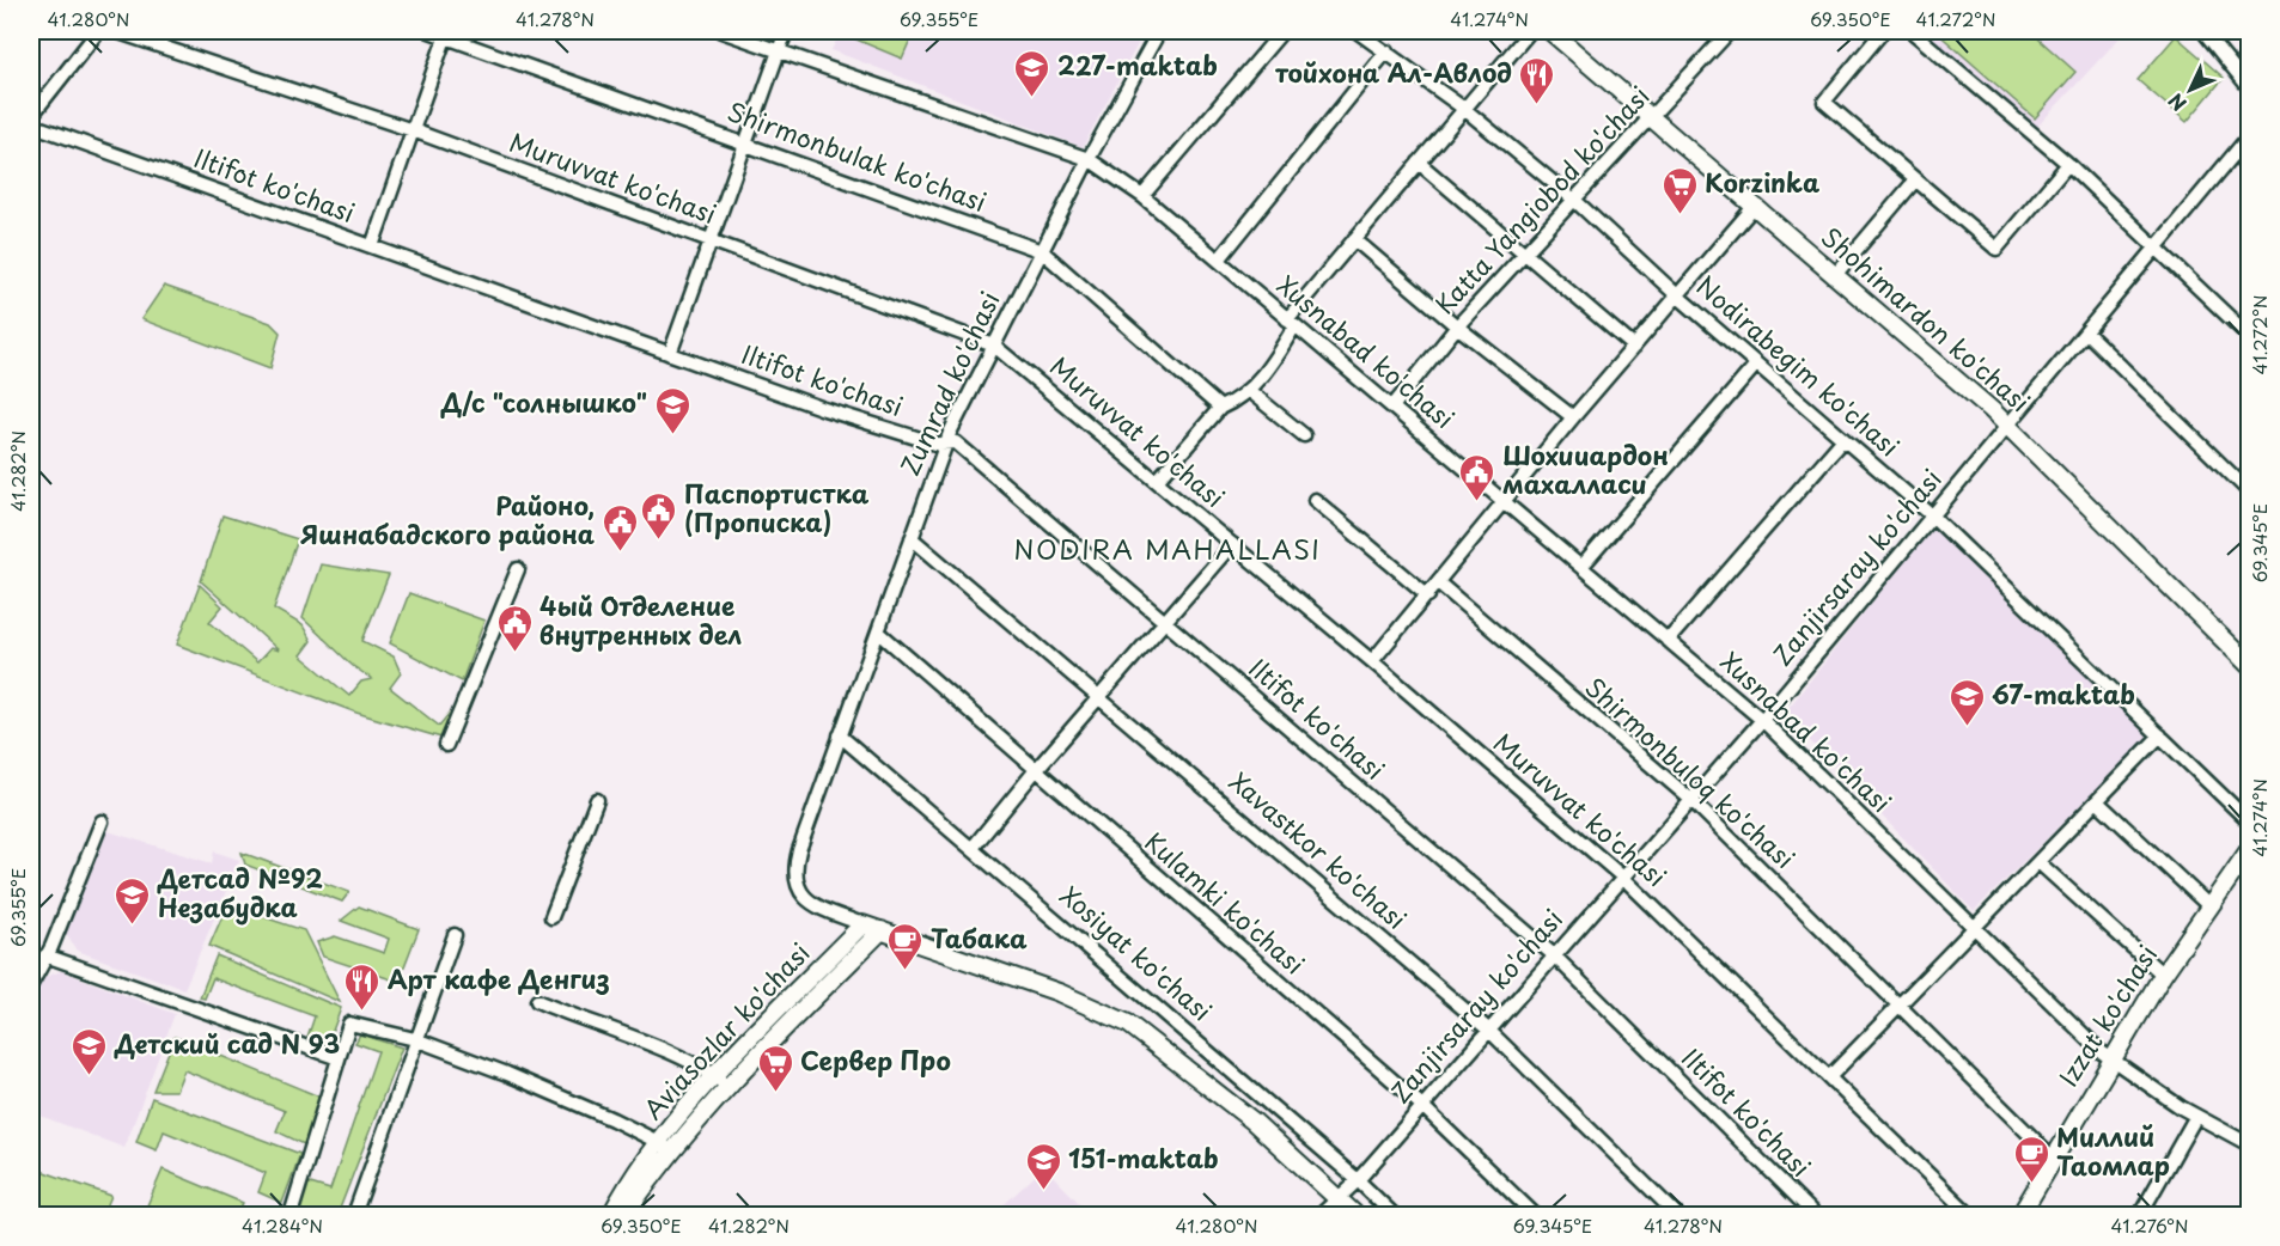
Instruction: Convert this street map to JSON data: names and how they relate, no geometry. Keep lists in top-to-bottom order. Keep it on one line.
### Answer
{"streets":{"main road":["Shohimardon ko'chasi","Zumrad ko'chasi","Xosiyat ko'chasi","Izzat ko'chasi","Aviasozlar ko'chasi"],"street":["Shirmonbulak ko'chasi","Muruvvat ko'chasi","Iltifot ko'chasi","Katta Yangiobod ko'chasi","Xusnabad ko'chasi","Nodirabegim ko'chasi","Zanjirsaray ko'chasi","Shirmonbuloq ko'chasi","Xavastkor ko'chasi","Kulamki ko'chasi"]},"crossings":[["Shirmonbulak ko'chasi","Zumrad ko'chasi"],["Muruvvat ko'chasi","Zumrad ko'chasi"],["Muruvvat ko'chasi","Zanjirsaray ko'chasi"],["Iltifot ko'chasi","Zumrad ko'chasi"],["Iltifot ko'chasi","Zanjirsaray ko'chasi"],["Katta Yangiobod ko'chasi","Shohimardon ko'chasi"],["Katta Yangiobod ko'chasi","Xusnabad ko'chasi"],["Katta Yangiobod ko'chasi","Nodirabegim ko'chasi"],["Shohimardon ko'chasi","Zanjirsaray ko'chasi"],["Xusnabad ko'chasi","Zumrad ko'chasi"],["Xusnabad ko'chasi","Zanjirsaray ko'chasi"],["Xusnabad ko'chasi","Izzat ko'chasi"],["Nodirabegim ko'chasi","Zanjirsaray ko'chasi"],["Zumrad ko'chasi","Xavastkor ko'chasi"],["Zumrad ko'chasi","Kulamki ko'chasi"],["Zumrad ko'chasi","Xosiyat ko'chasi"],["Zumrad ko'chasi","Aviasozlar ko'chasi"],["Zanjirsaray ko'chasi","Shirmonbuloq ko'chasi"],["Zanjirsaray ko'chasi","Xavastkor ko'chasi"],["Zanjirsaray ko'chasi","Kulamki ko'chasi"],["Zanjirsaray ko'chasi","Xosiyat ko'chasi"],["Shirmonbuloq ko'chasi","Izzat ko'chasi"],["Xosiyat ko'chasi","Aviasozlar ko'chasi"]],"districts":["NODIRA MAHALLASI"],"places":{"school or university":["227-maktab","Д/с \"солнышко\"","67-maktab","Детсад №92 Незабудка","Детский сад N 93","151-maktab"],"restaurant":["тойхона Ал-Авлод","Арт кафе Денгиз"],"supermarket":["Korzinka","Сервер Про"],"public building":["Шохииардон махалласи","Паспортистка (Прописка)","Районо, Яшнабадского района","4ый Отделение внутренных дел"],"cafe":["Табака","Миллий Таомлар"]},"north":"bottom left","coordinates":["41.280°N","41.278°N","69.355°E","41.274°N","69.350°E","41.272°N","41.282°N","69.345°E","41.284°N","41.276°N"]}
